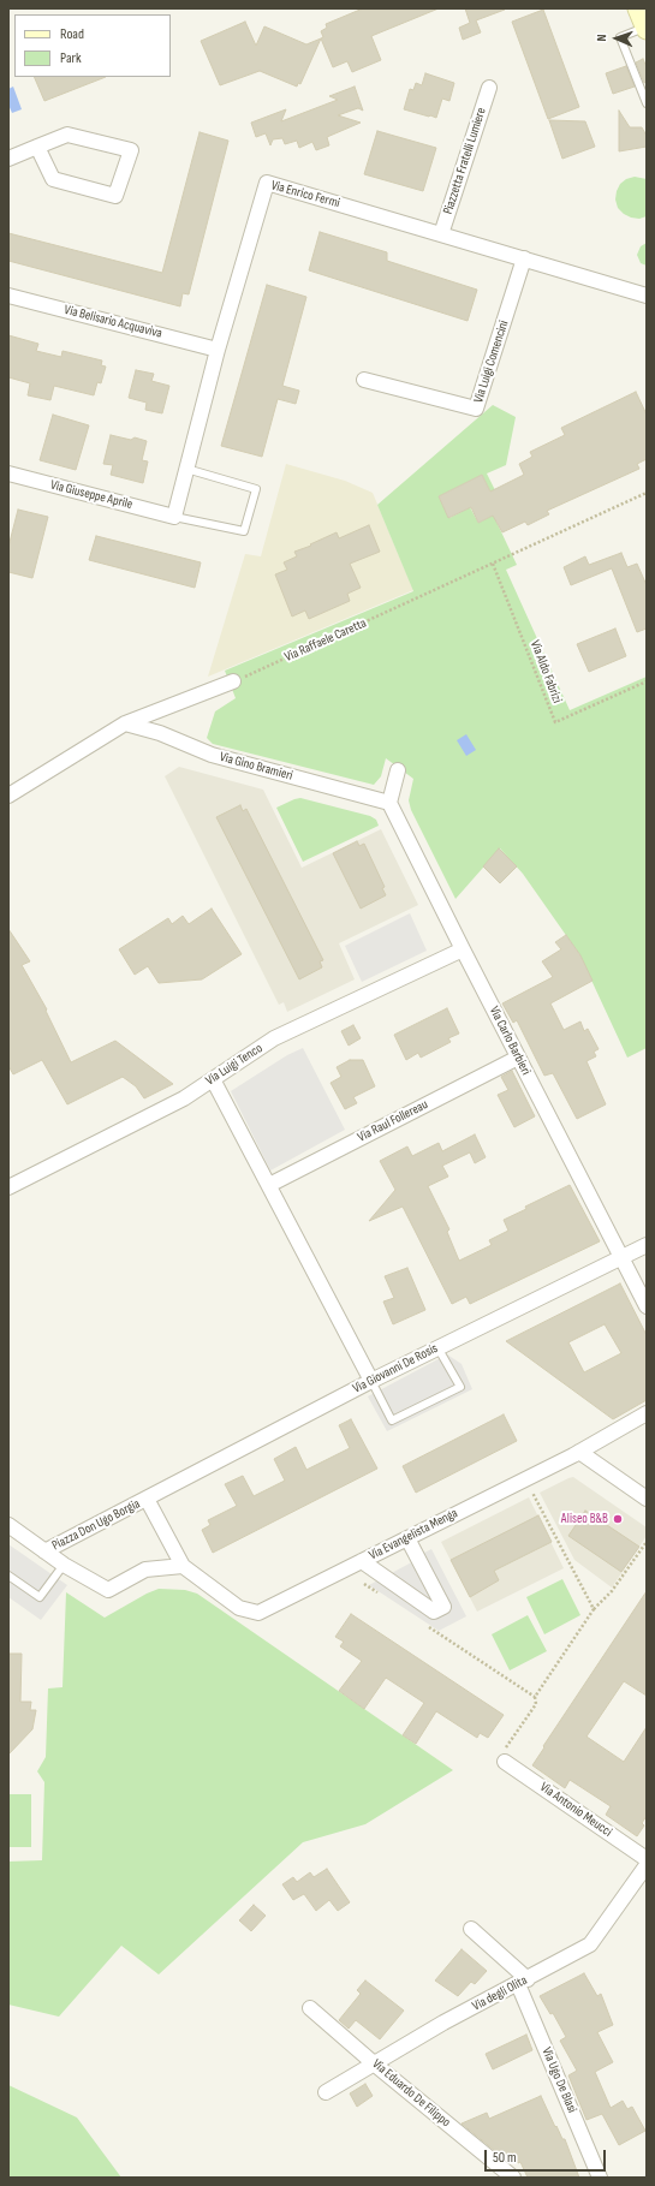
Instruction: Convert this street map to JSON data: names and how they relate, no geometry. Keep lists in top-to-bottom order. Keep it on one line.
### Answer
{"streets":{"street":["Piazzetta Fratelli Lumiere","Via Enrico Fermi","Via Belisario Acquaviva","Via Luigi Comencini","Via Giuseppe Aprile","Via Gino Bramieri","Via Carlo Barbieri","Via Luigi Tenco","Via Raul Follereau","Via Giovanni De Rosis","Piazza Don Ugo Borgia","Via Evangelista Menga","Via Antonio Meucci","Via degli Olita","Via Ugo De Blasi","Via Eduardo De Filippo"],"path":["Via Raffaele Caretta","Via Aldo Fabrizi"]},"crossings":[["Piazzetta Fratelli Lumiere","Via Enrico Fermi"],["Via Enrico Fermi","Via Belisario Acquaviva"],["Via Enrico Fermi","Via Luigi Comencini"],["Via Enrico Fermi","Via Giuseppe Aprile"],["Via Raffaele Caretta","Via Aldo Fabrizi"],["Via Gino Bramieri","Via Carlo Barbieri"],["Via Carlo Barbieri","Via Luigi Tenco"],["Via Carlo Barbieri","Via Raul Follereau"],["Via Carlo Barbieri","Via Giovanni De Rosis"],["Via Giovanni De Rosis","Piazza Don Ugo Borgia"],["Piazza Don Ugo Borgia","Via Evangelista Menga"],["Via degli Olita","Via Ugo De Blasi"],["Via degli Olita","Via Eduardo De Filippo"]],"places":["Aliseo B&B"],"legend":["Road","Park"],"scale_bar":"50 m","north":"left"}
